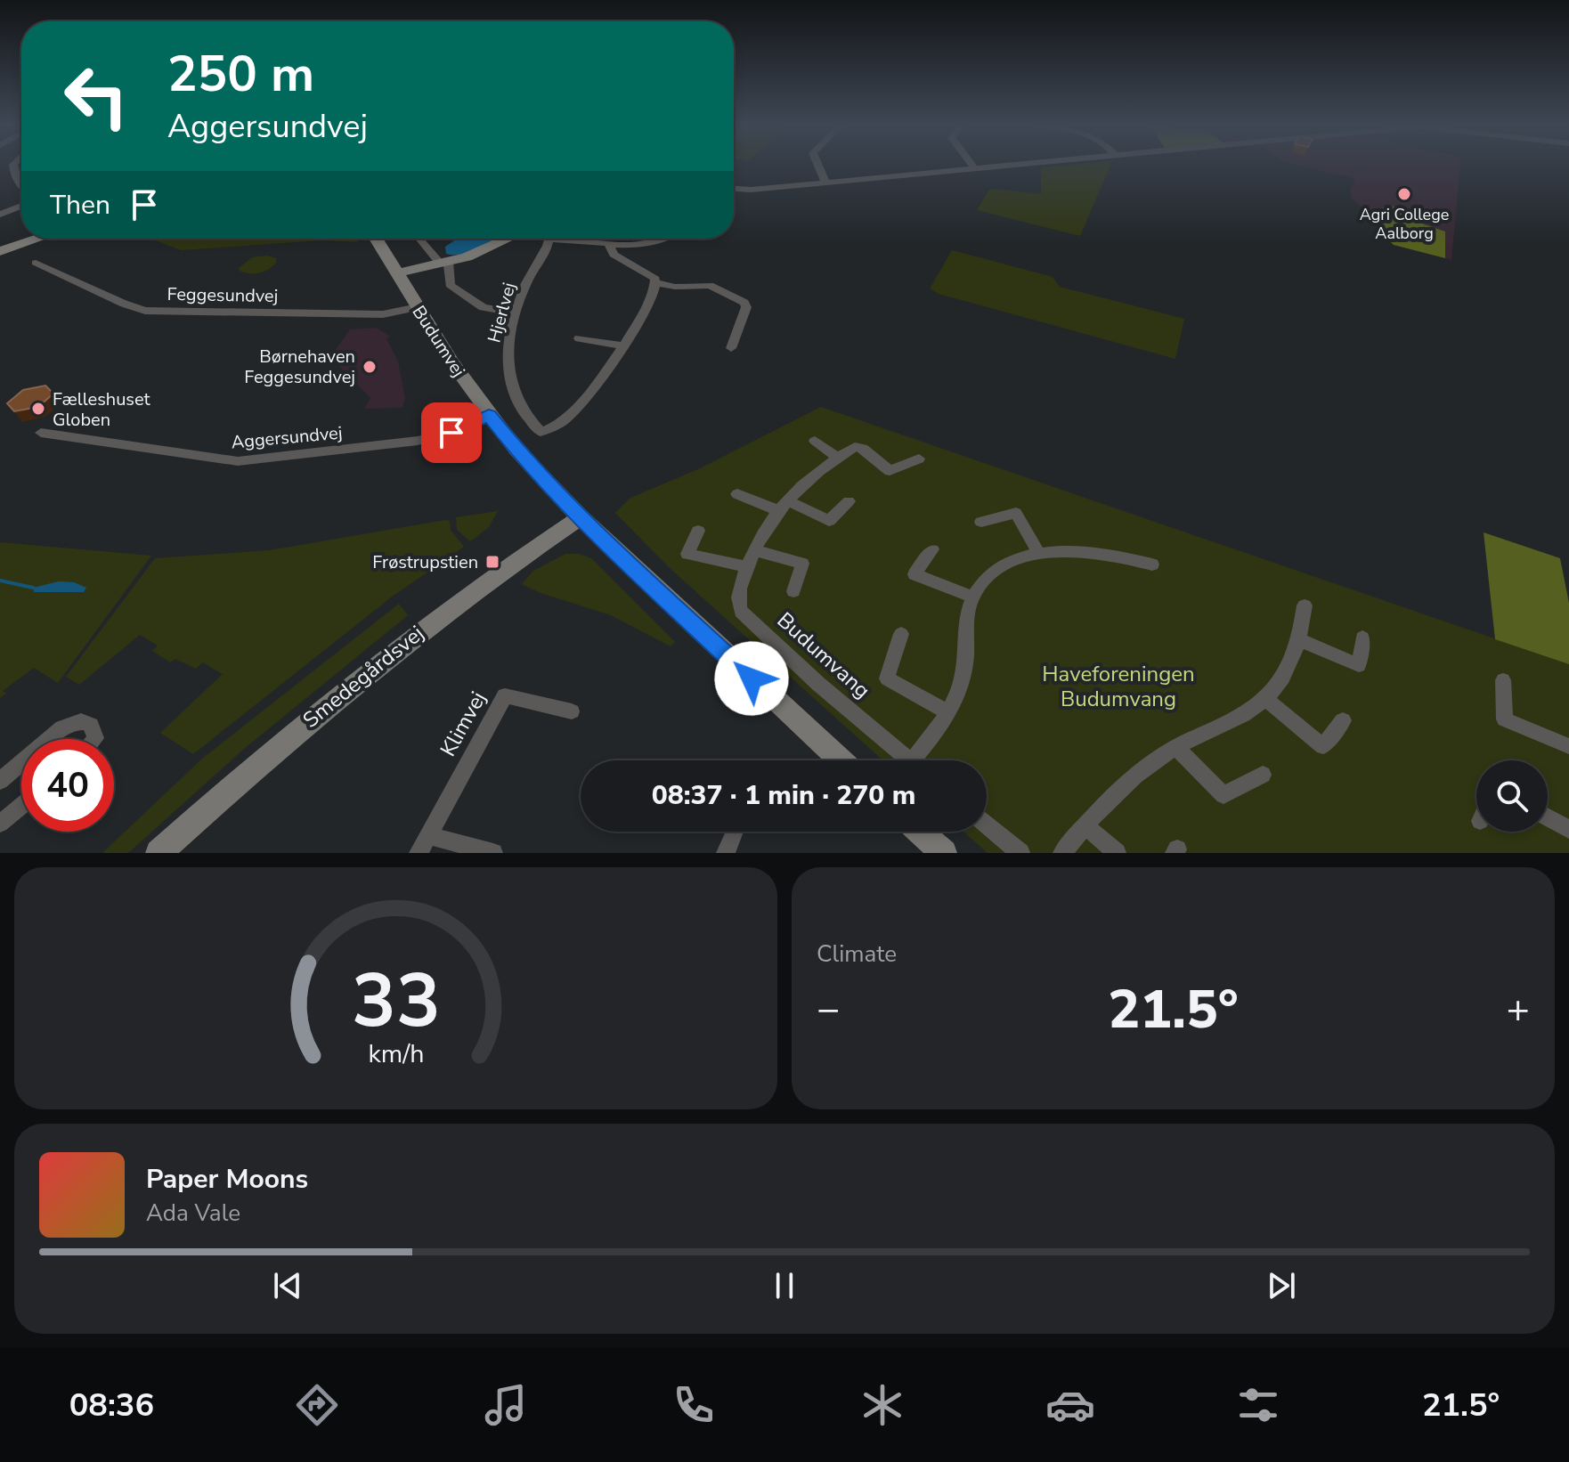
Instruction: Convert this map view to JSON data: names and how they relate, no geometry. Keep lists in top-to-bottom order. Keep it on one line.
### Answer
{"streets":{"street":["Feggesundvej","Hjerlvej","Budumvej","Aggersundvej","Budumvang","Smedegårdsvej","Klimvej"]},"crossings":[["Feggesundvej","Budumvej"],["Budumvej","Aggersundvej"],["Budumvej","Smedegårdsvej"]],"parks":["Haveforeningen Budumvang"],"places":{"other":["Agri College Aalborg","Børnehaven Feggesundvej","Fælleshuset Globen"],"transit":["Frøstrupstien"]},"page":{"turn":["250 m","Aggersundvej"],"then":"Then","limit":"40","trip":"08:37 · 1 min · 270 m","tile":"Climate","heat":["−","21.5°","+"],"song":["Paper Moons","Ada Vale"],"tabs":["08:36","21.5°"],"gauge":["33","km/h"]}}
